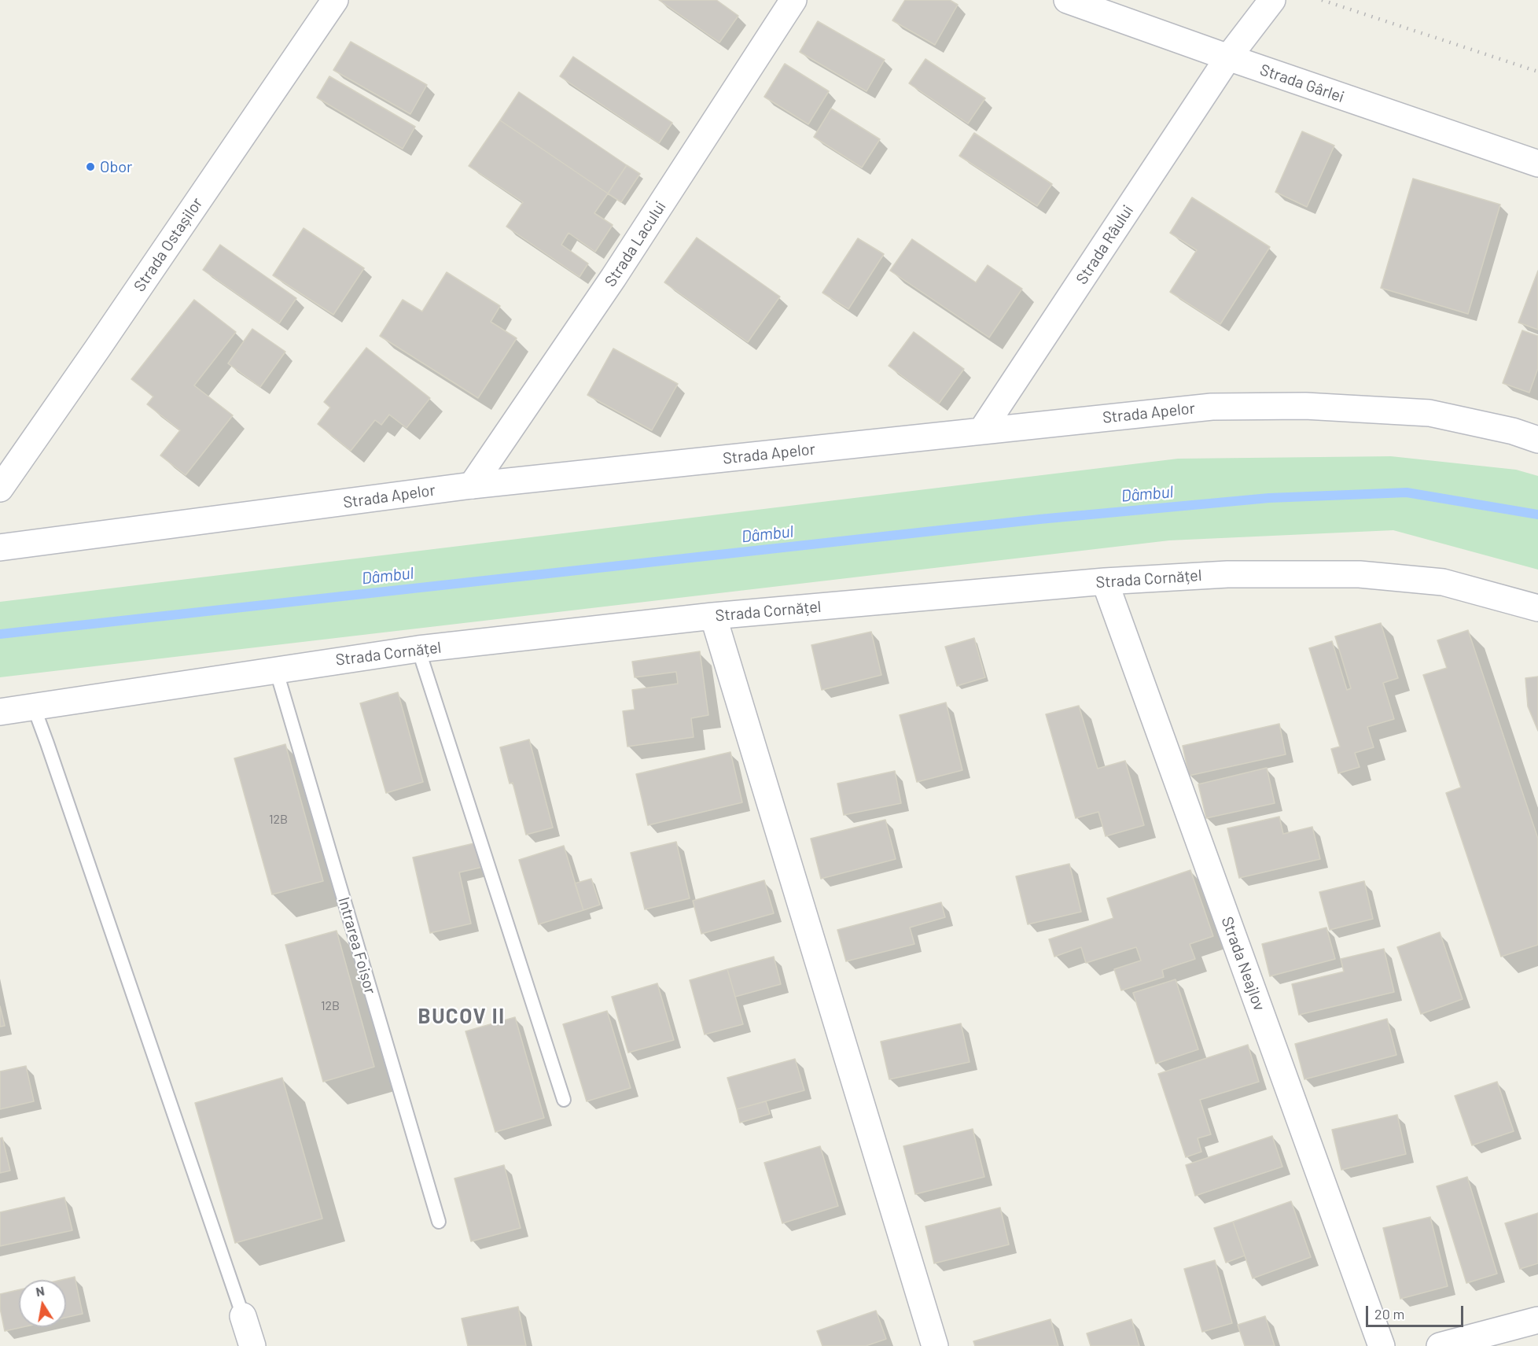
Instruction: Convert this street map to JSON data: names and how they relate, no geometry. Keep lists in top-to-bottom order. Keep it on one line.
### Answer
{"streets":{"street":["Strada Gârlei","Strada Lacului","Strada Ostașilor","Strada Râului","Strada Apelor","Strada Cornățel","Strada Neajlov"],"lane":["Intrarea Foișor"]},"crossings":[["Strada Gârlei","Strada Râului"],["Strada Lacului","Strada Apelor"],["Strada Râului","Strada Apelor"],["Strada Cornățel","Intrarea Foișor"],["Strada Cornățel","Strada Neajlov"]],"districts":["BUCOV II"],"water":["Dâmbul"],"places":["Obor"],"house_numbers":["12B","12B"],"scale_bar":"20 m","north":"top"}
